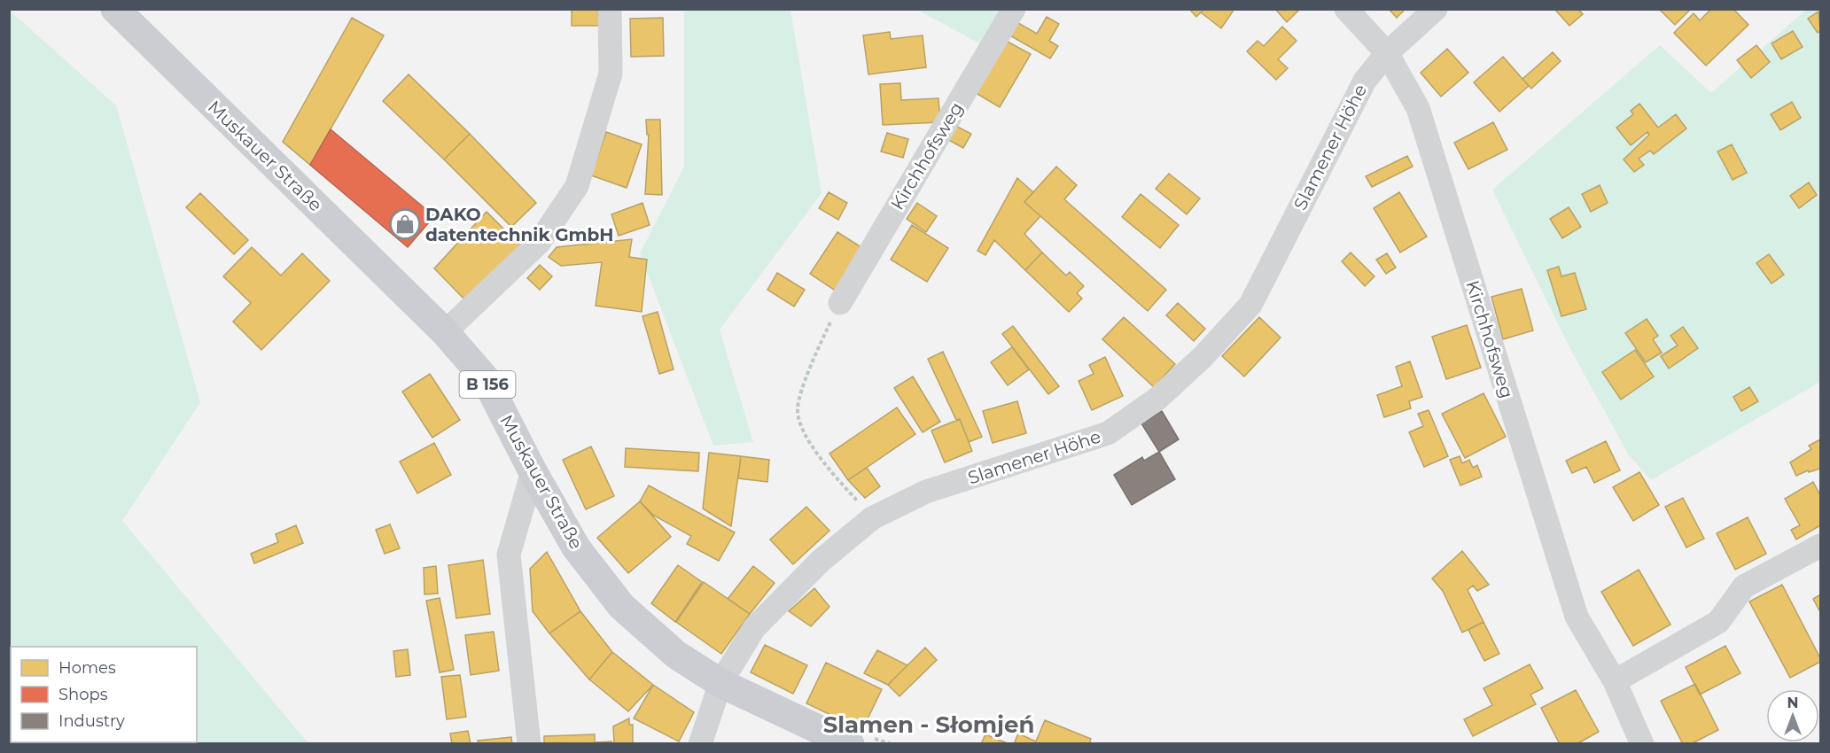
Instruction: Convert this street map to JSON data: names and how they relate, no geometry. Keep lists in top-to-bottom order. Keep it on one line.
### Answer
{"streets":{"main road":["Muskauer Straße","B 156"],"street":["Slamener Höhe","Kirchhofsweg"]},"crossings":[["Slamener Höhe","Muskauer Straße"],["Slamener Höhe","Kirchhofsweg"]],"districts":["Slamen - Słomjeń"],"places":{"shop":["DAKO datentechnik GmbH"]},"legend":["Homes","Shops","Industry"],"north":"top"}
